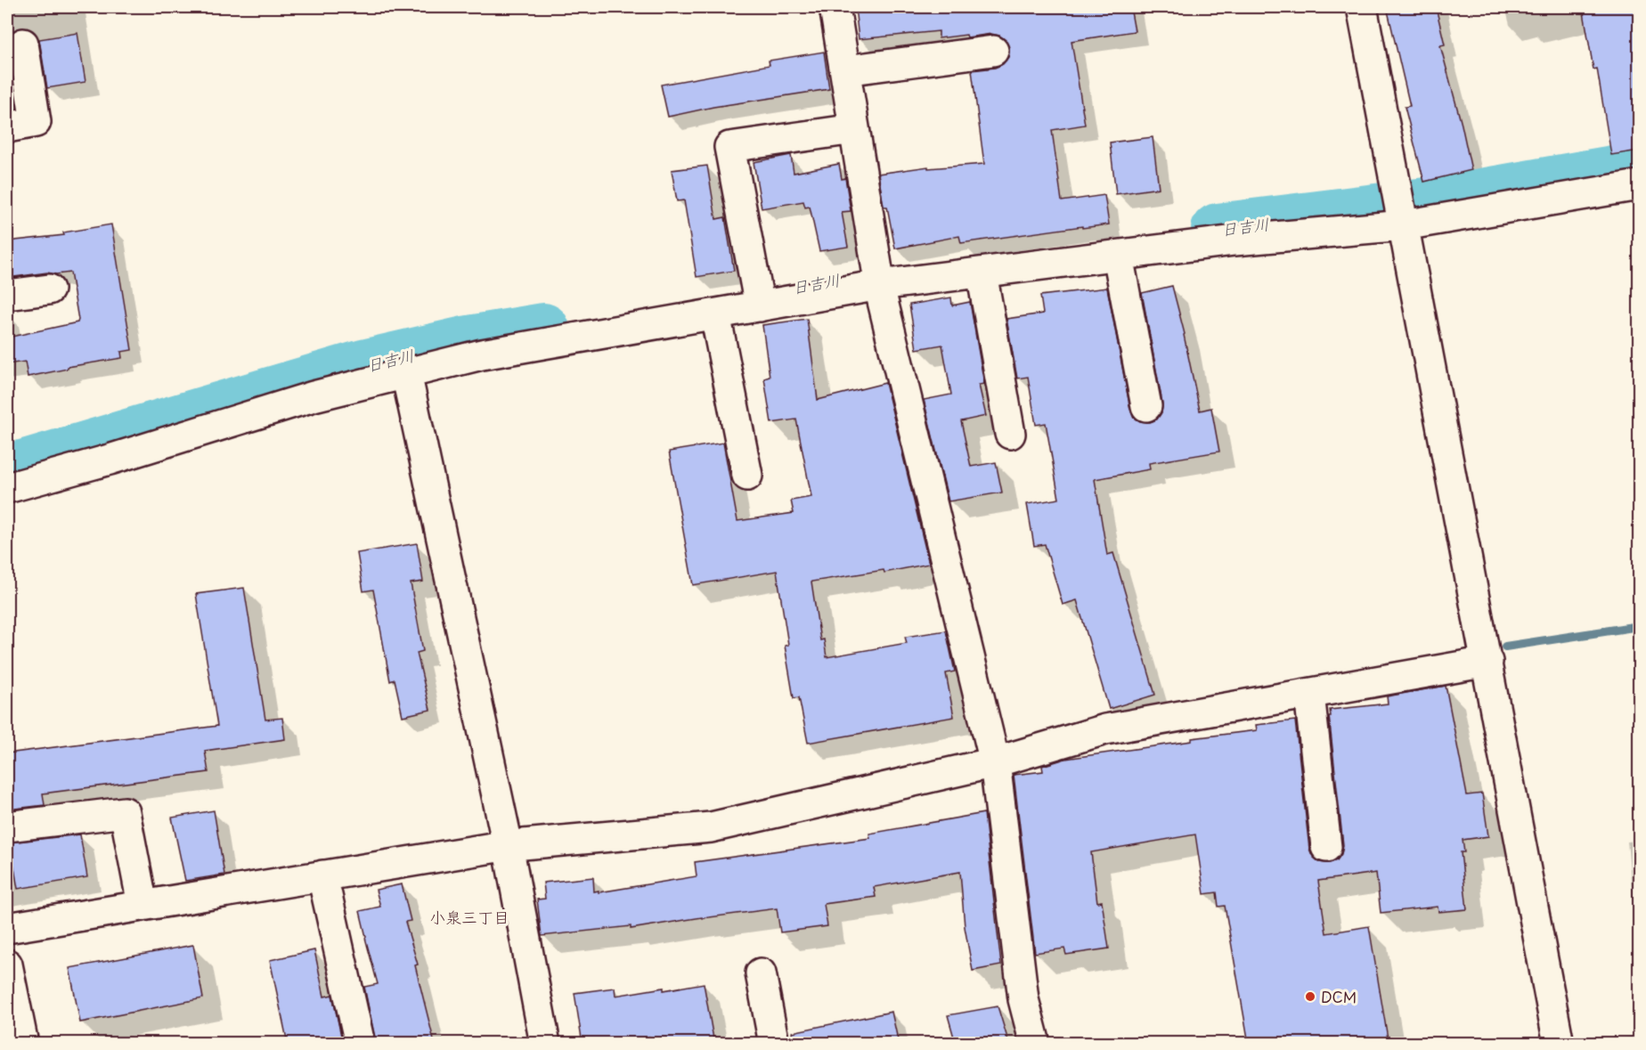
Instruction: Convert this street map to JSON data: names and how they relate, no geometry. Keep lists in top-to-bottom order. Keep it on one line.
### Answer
{"districts":["小泉三丁目"],"water":["日吉川"],"places":["DCM"]}
